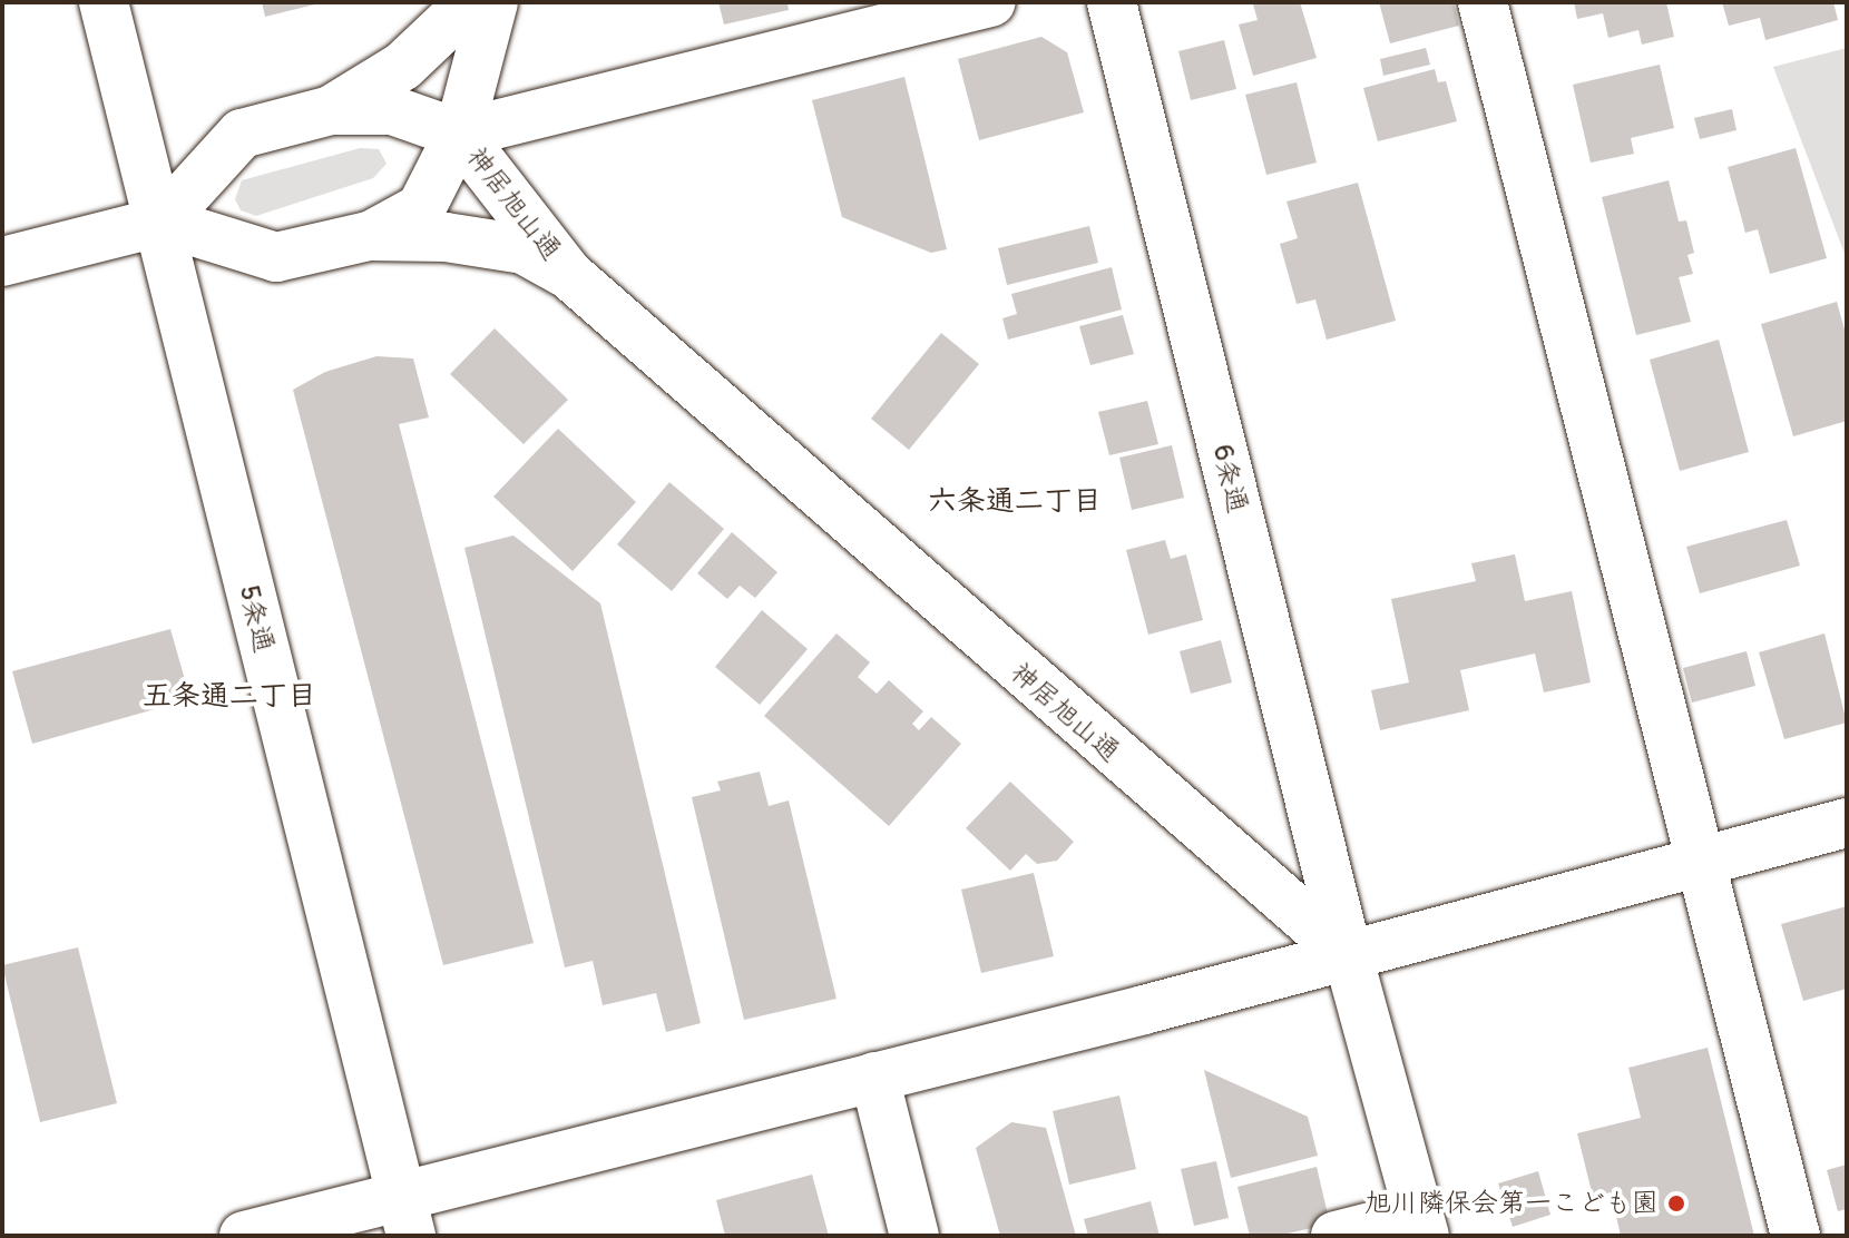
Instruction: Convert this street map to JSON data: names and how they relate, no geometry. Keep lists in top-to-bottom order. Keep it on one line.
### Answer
{"streets":{"street":["神居旭山通","6条通","5条通"]},"crossings":[["神居旭山通","6条通"],["神居旭山通","5条通"]],"districts":["六条通二丁目","五条通二丁目"],"places":["旭川隣保会第一こども園"]}
